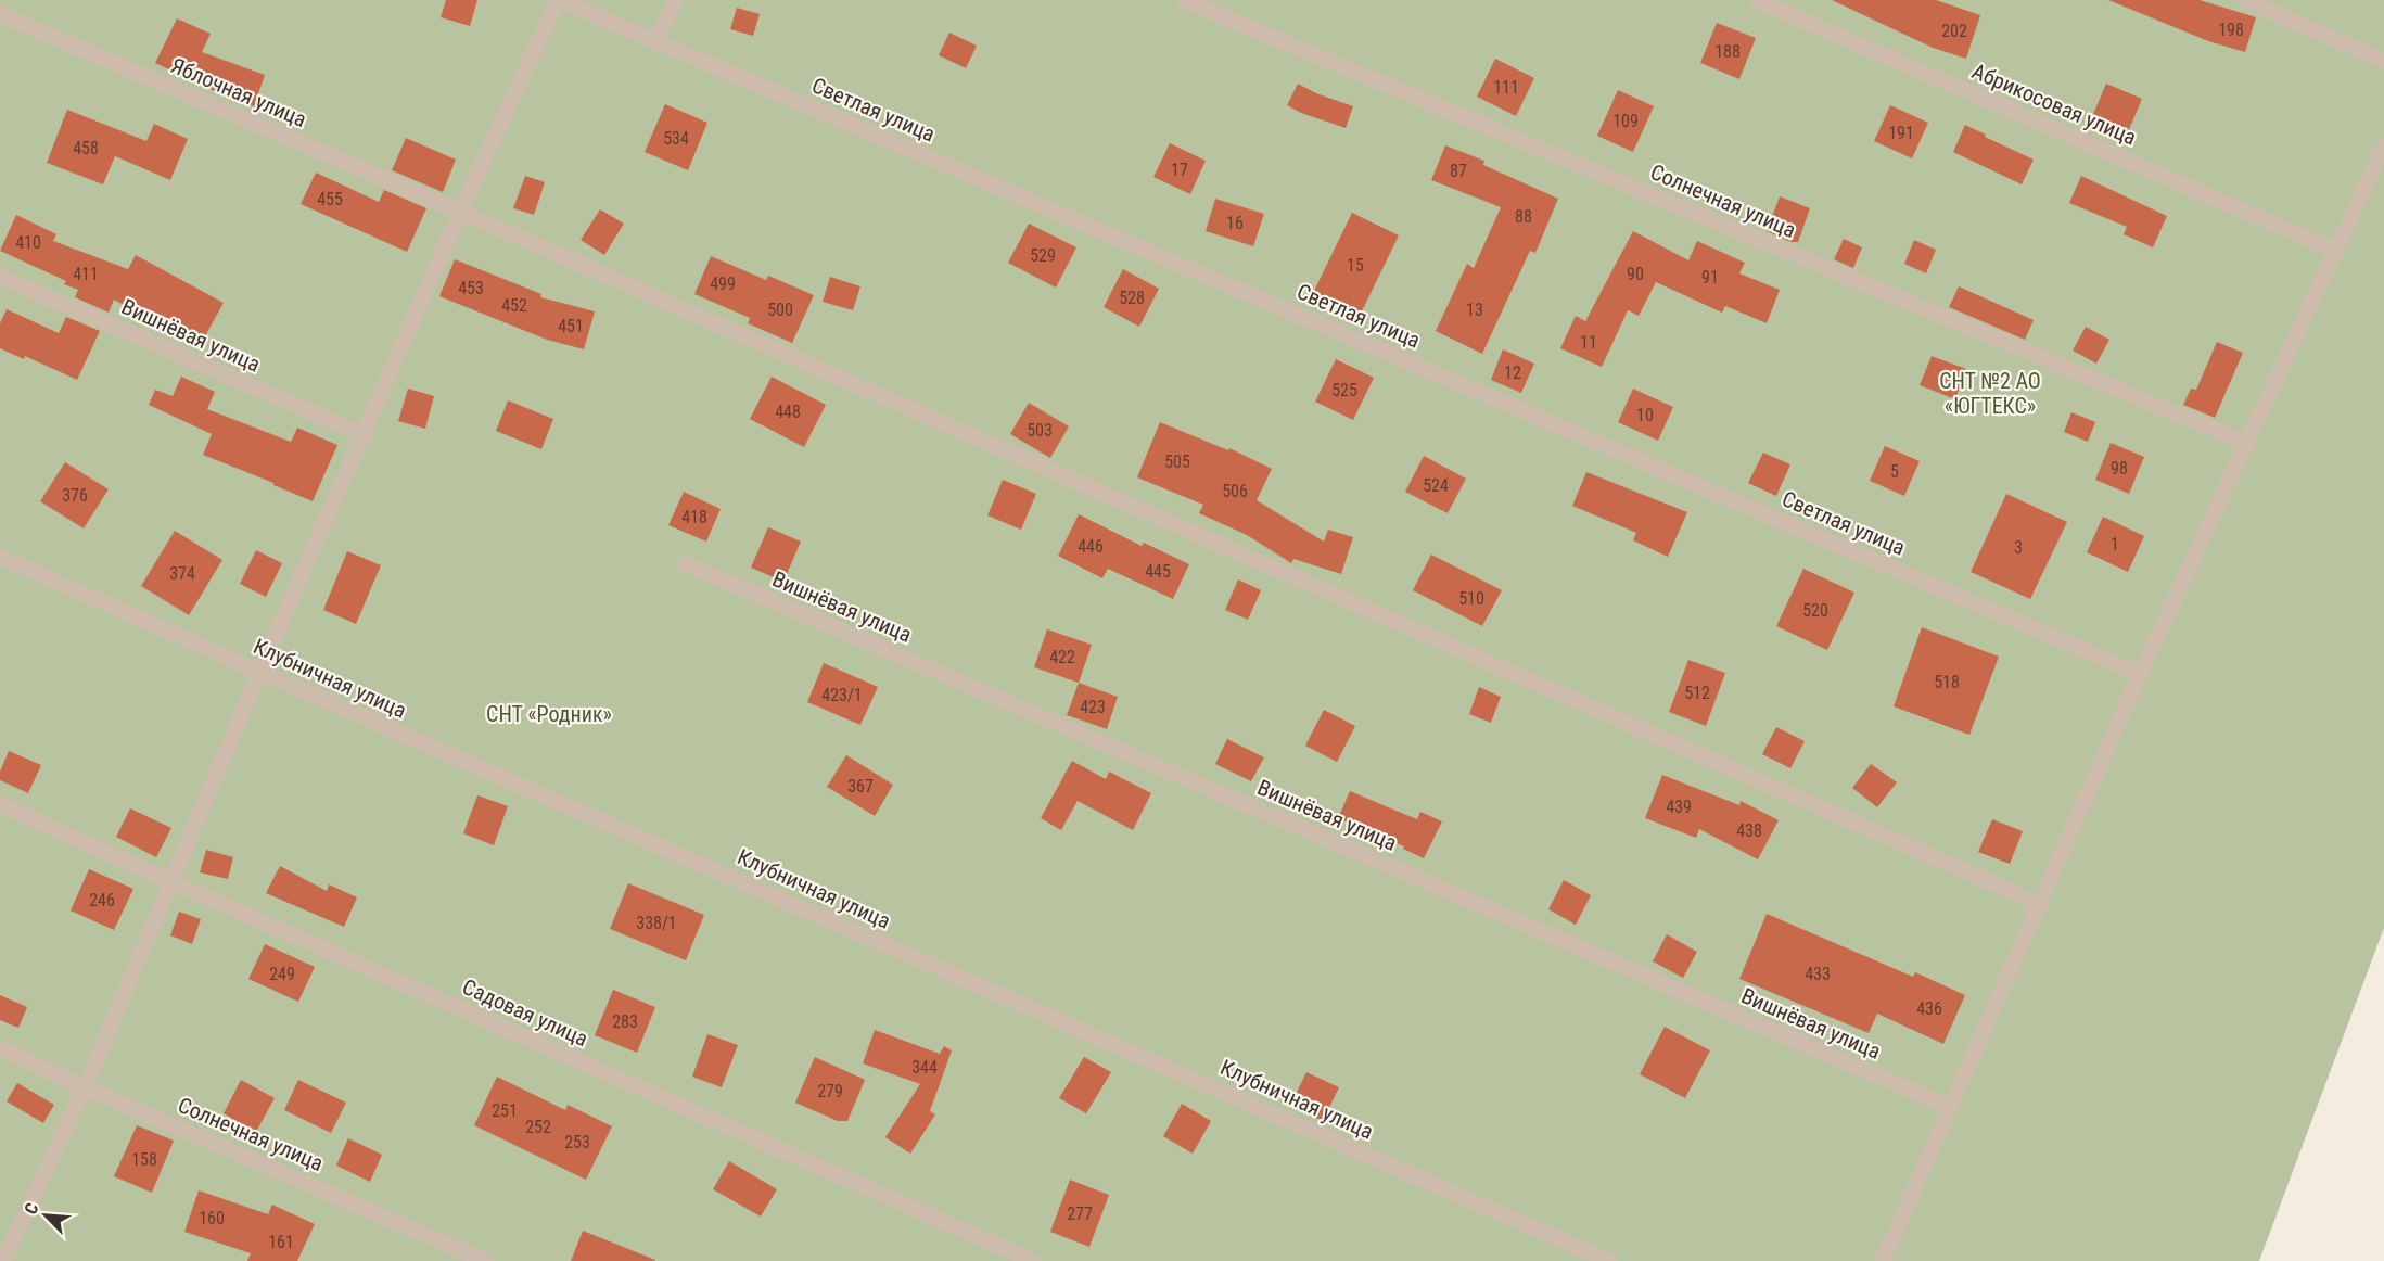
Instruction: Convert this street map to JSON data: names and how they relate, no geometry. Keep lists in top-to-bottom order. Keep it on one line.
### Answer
{"streets":{"street":["Яблочная улица","Абрикосовая улица","Светлая улица","Солнечная улица","Вишнёвая улица","Клубничная улица","Садовая улица"]},"parks":["СНТ №2 АО «ЮГТЕКС»","СНТ «Родник»"],"house_numbers":["198","202","188","111","109","191","534","458","17","87","455","88","16","410","529","15","411","90","91","499","453","528","452","500","13","451","11","12","525","448","10","503","505","98","5","524","506","376","418","1","446","3","445","374","510","520","422","518","512","423/1","423","367","439","438","246","338/1","249","433","436","283","344","279","251","252","253","158","277","160","161"],"north":"top left"}
